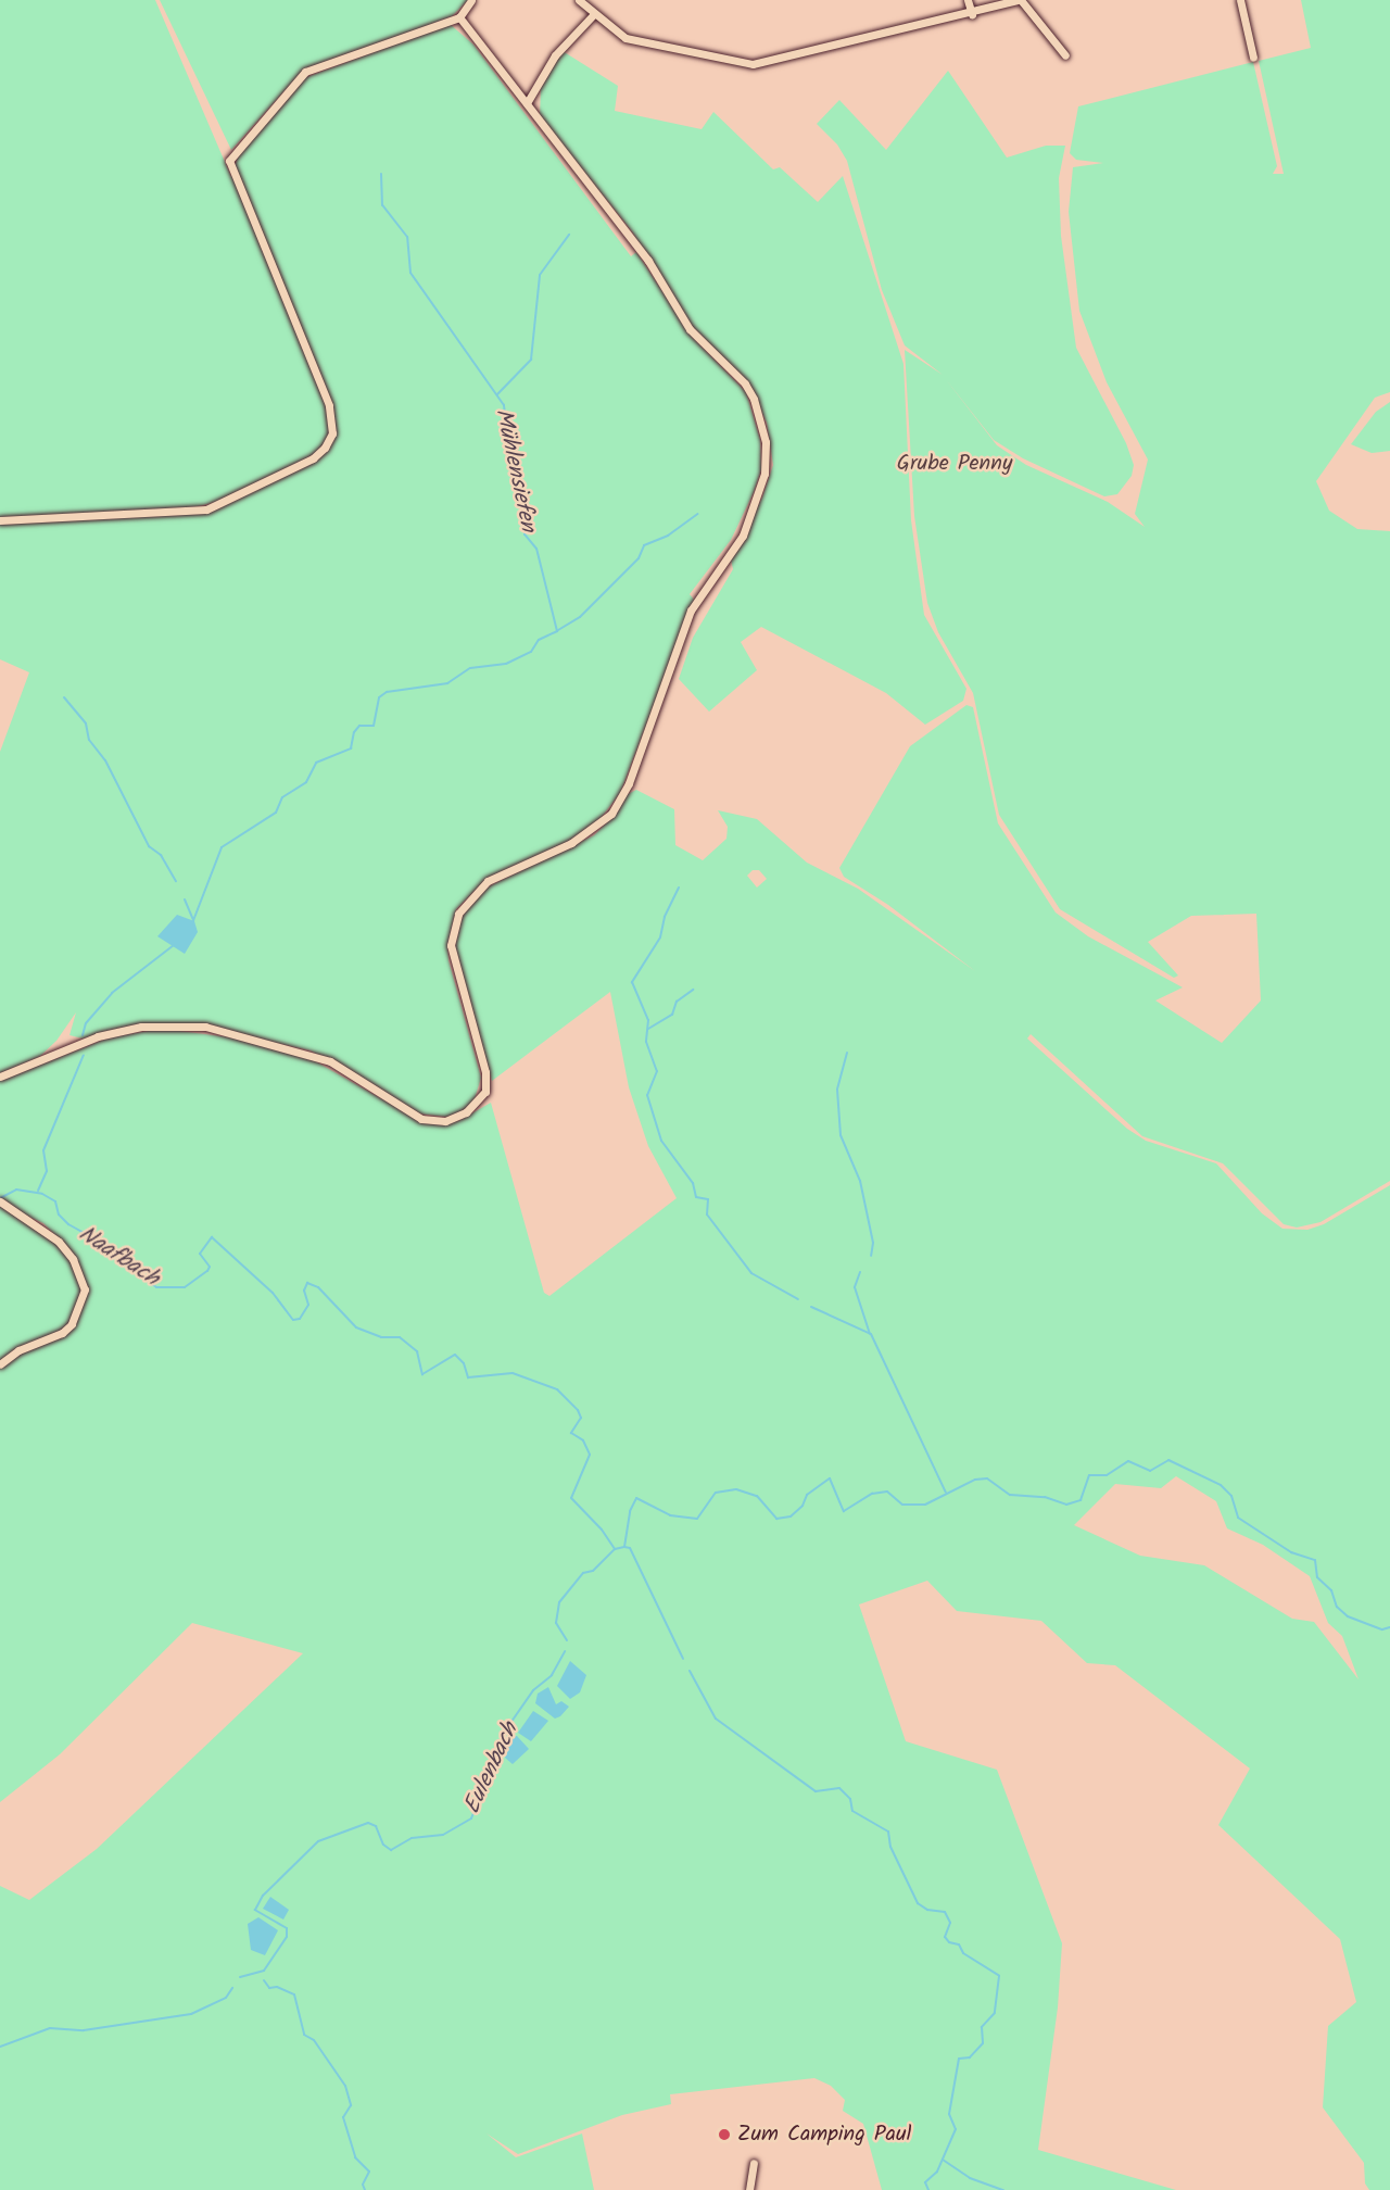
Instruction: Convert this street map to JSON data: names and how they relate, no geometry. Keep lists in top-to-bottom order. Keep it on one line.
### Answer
{"water":["Mühlensiefen","Naafbach","Eulenbach"],"parks":["Grube Penny"],"places":["Zum Camping Paul"]}
